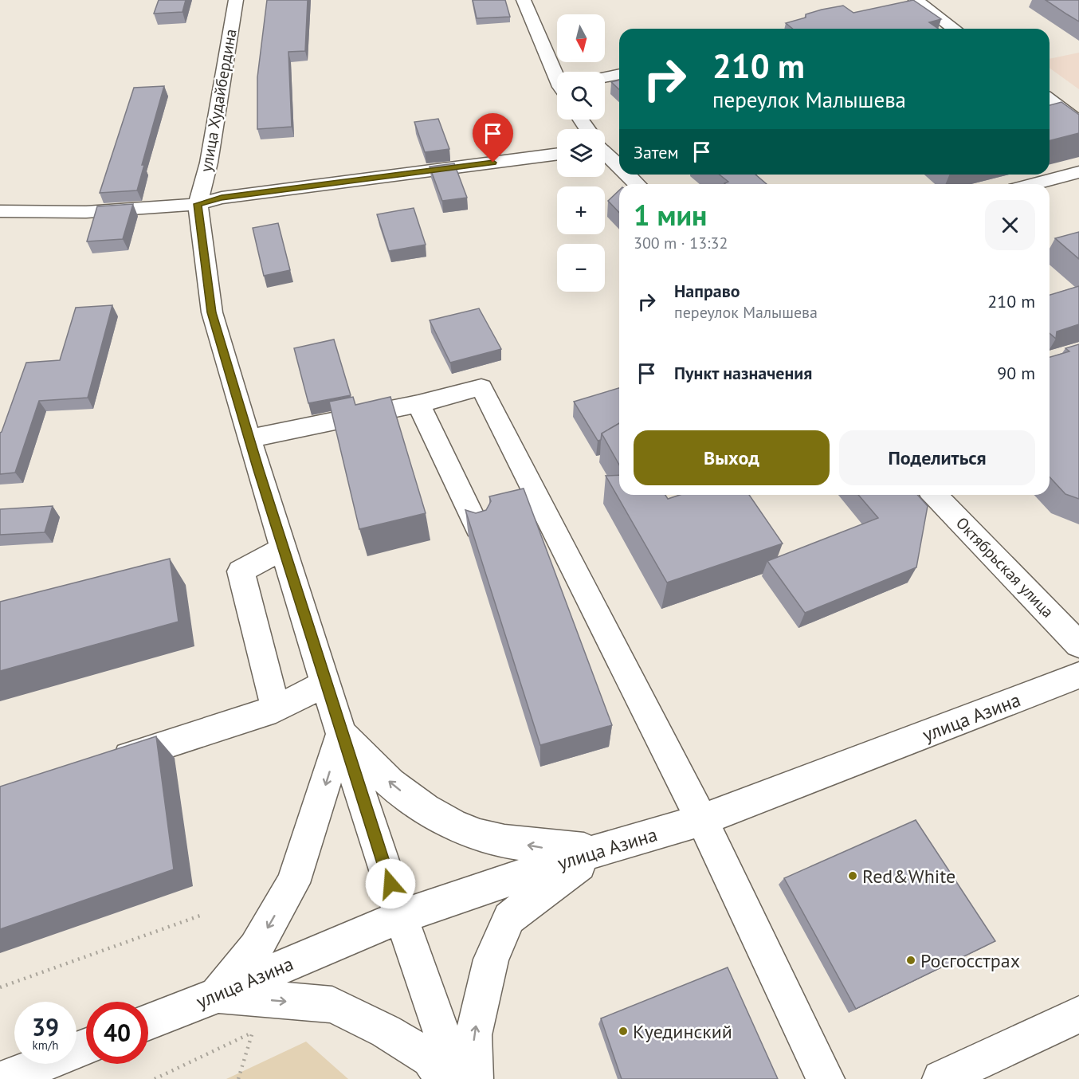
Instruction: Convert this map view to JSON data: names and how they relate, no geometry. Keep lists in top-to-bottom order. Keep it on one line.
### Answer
{"streets":{"street":["улица Худайбердина","Октябрьская улица","улица Азина"]},"crossings":[["улица Худайбердина","улица Азина"]],"places":["Red&White","Росгосстрах","Куединский"],"north":"bottom","page":{"map_buttons":["+","−"],"turn":["210 m","переулок Малышева"],"then":"Затем","heading":["1 мин","300 m · 13:32"],"list":[{"name":"Направо","note":"переулок Малышева","value":"210 m"},{"name":"Пункт назначения","value":"90 m"}],"buttons":["Выход","Поделиться"],"speed":"39 km/h","limit":"40"}}
